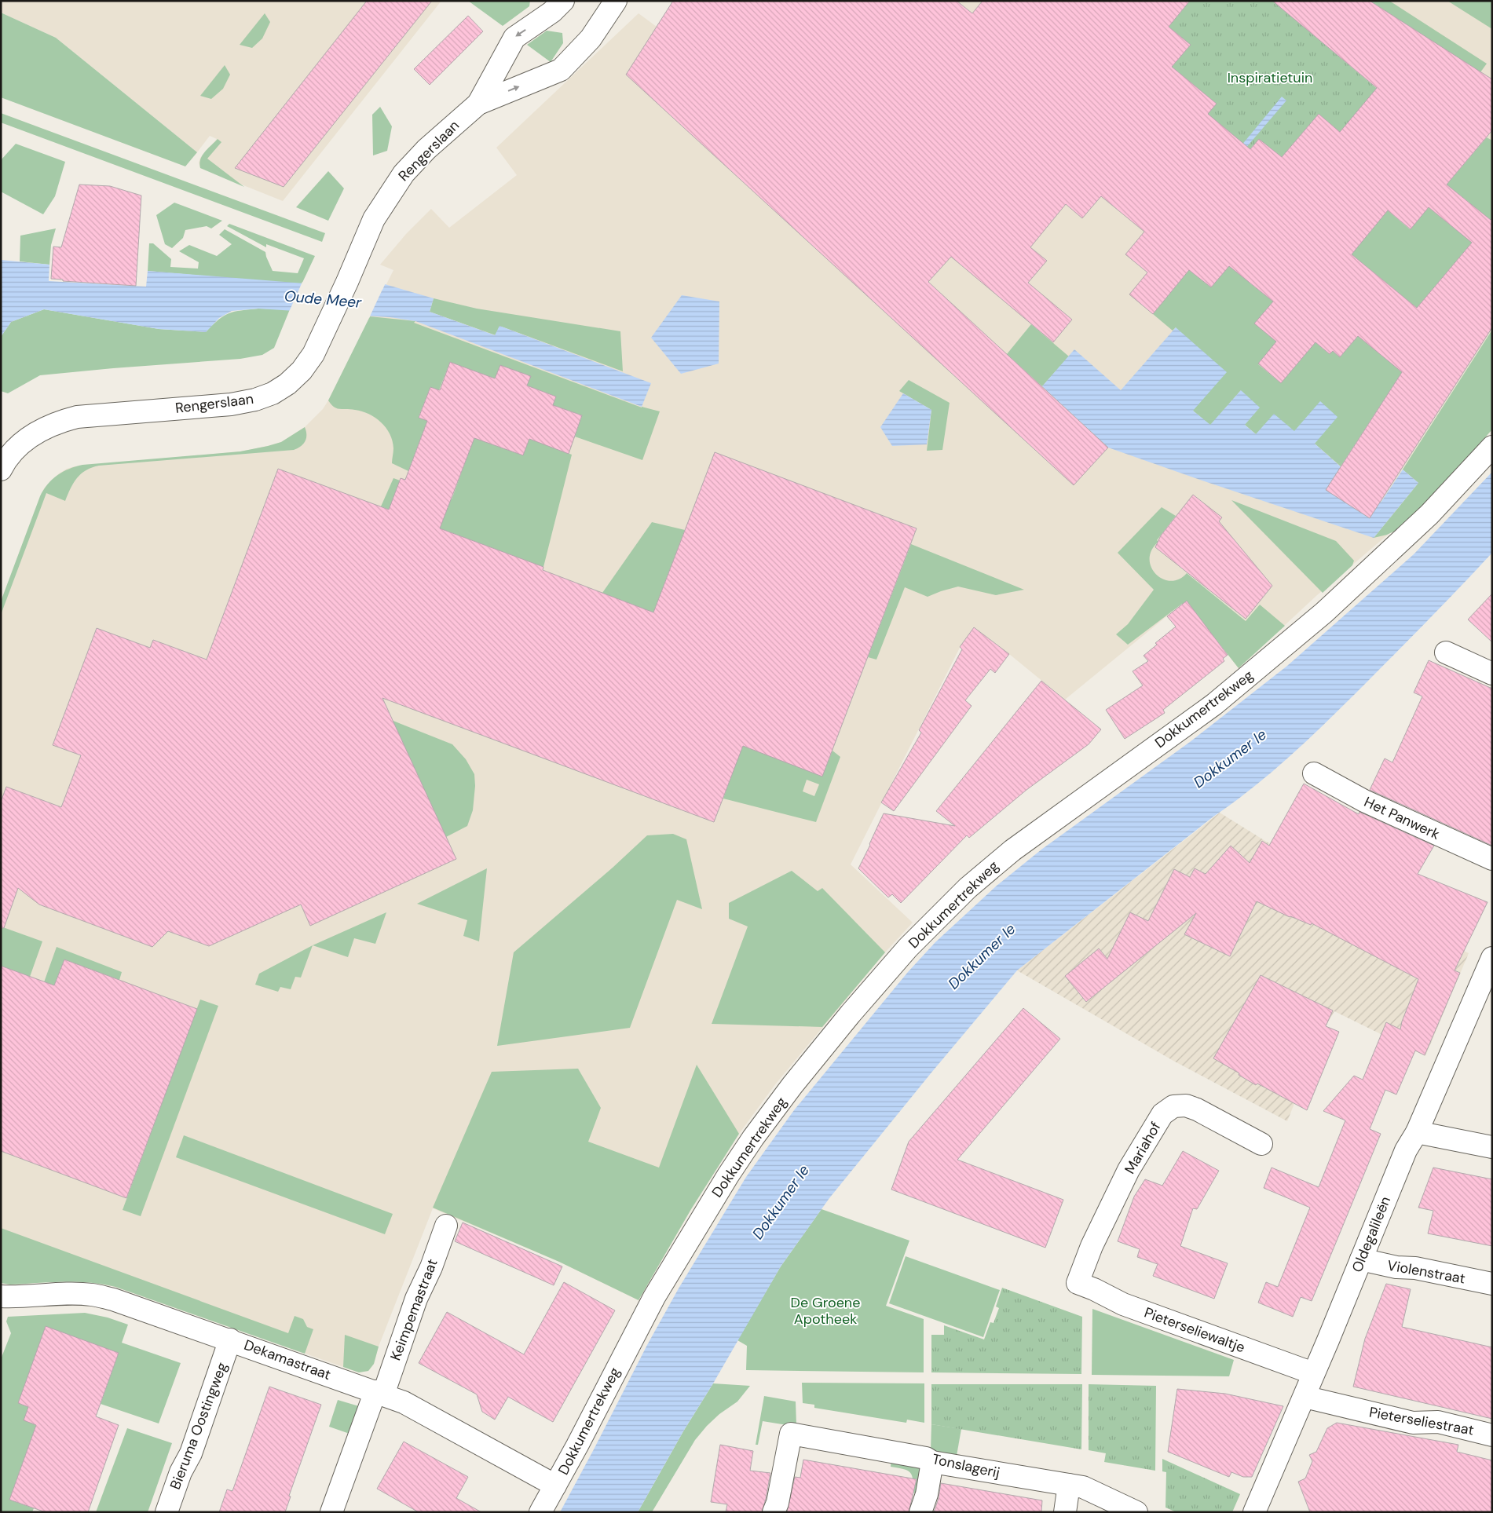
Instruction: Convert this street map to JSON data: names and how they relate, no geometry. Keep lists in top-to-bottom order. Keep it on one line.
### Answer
{"streets":{"street":["Rengerslaan","Dokkumertrekweg","Het Panwerk","Mariahof","Oldegalileën","Violenstraat","Keimpemastraat","Pieterseliewaltje","Dekamastraat","Pieterseliestraat","Bieruma Oostingweg","Tonslagerij"]},"crossings":[["Dokkumertrekweg","Dekamastraat"],["Mariahof","Pieterseliewaltje"],["Oldegalileën","Violenstraat"],["Oldegalileën","Pieterseliewaltje"],["Oldegalileën","Pieterseliestraat"],["Keimpemastraat","Dekamastraat"],["Dekamastraat","Bieruma Oostingweg"]],"water":["Oude Meer","Dokkumer Ie"],"parks":["Inspiratietuin","De Groene Apotheek"]}
